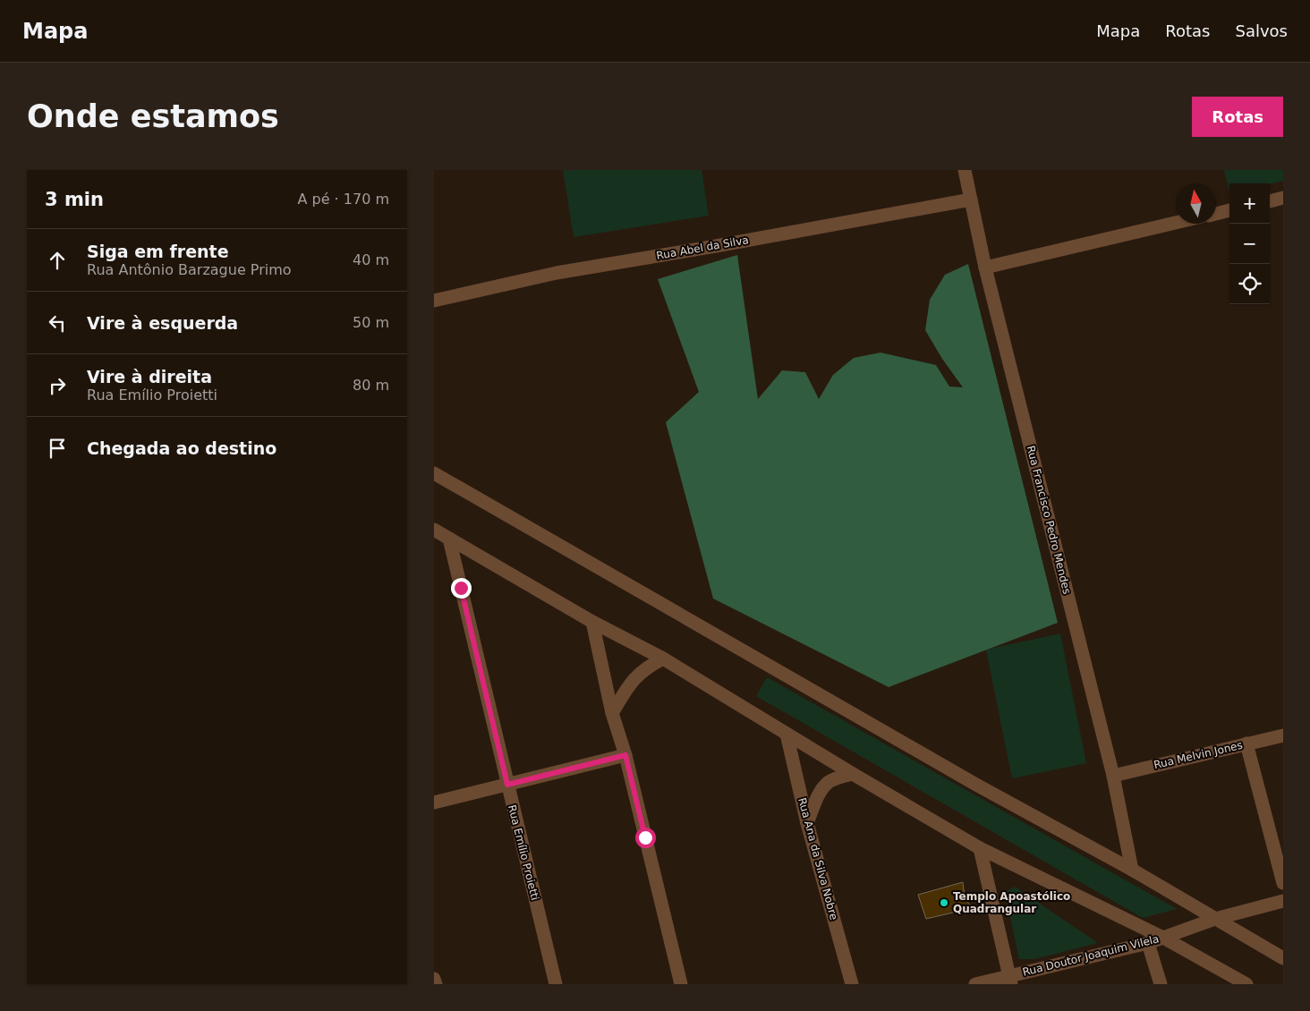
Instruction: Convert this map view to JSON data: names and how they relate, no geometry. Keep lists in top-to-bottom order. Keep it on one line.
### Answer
{"streets":{"street":["Rua Abel da Silva","Rua Francisco Pedro Mendes","Rua Melvin Jones","Rua Emílio Proietti","Rua Ana da Silva Nobre","Rua Doutor Joaquim Vilela"]},"crossings":[["Rua Abel da Silva","Rua Francisco Pedro Mendes"],["Rua Francisco Pedro Mendes","Rua Melvin Jones"]],"places":["Templo Apoastólico Quadrangular"],"north":"top","page":{"header":"Mapa","nav":["Mapa","Rotas","Salvos"],"buttons":"Rotas","title":"Onde estamos","heading":["3 min","A pé · 170 m"],"map_buttons":["+","−"],"list":[["Siga em frente","Rua Antônio Barzague Primo","40 m"],["Vire à esquerda","50 m"],["Vire à direita","Rua Emílio Proietti","80 m"],"Chegada ao destino"]}}
